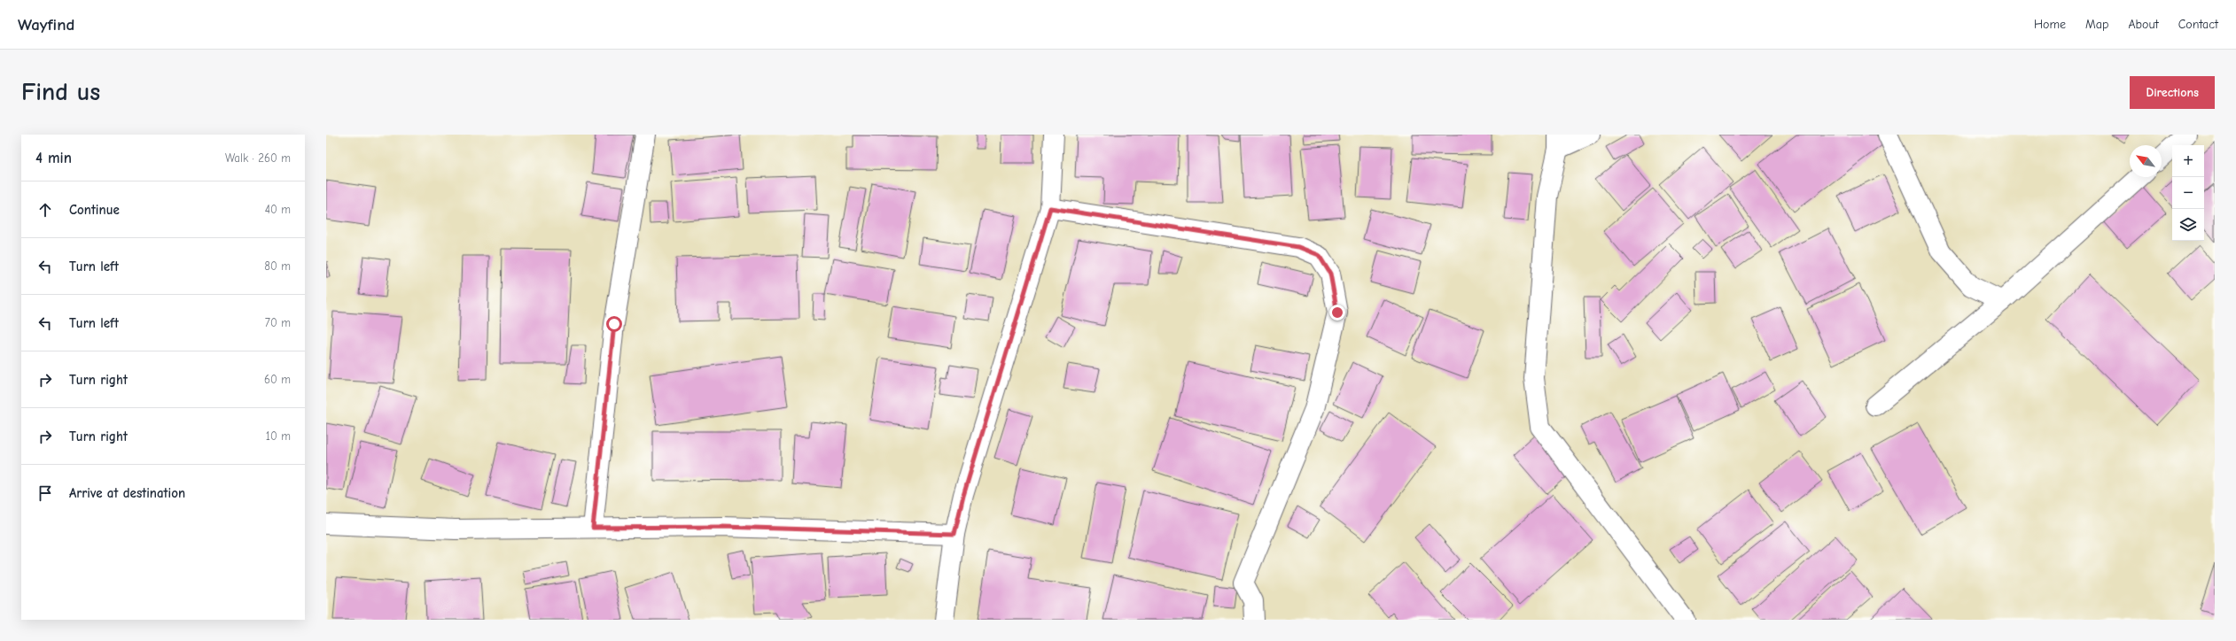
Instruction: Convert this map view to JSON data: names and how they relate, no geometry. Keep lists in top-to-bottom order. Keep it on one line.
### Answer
{"north":"top left","page":{"header":"Wayfind","nav":["Home","Map","About","Contact"],"buttons":"Directions","title":"Find us","heading":["4 min","Walk · 260 m"],"map_buttons":["+","−"],"list":[["Continue","40 m"],["Turn left","80 m"],["Turn left","70 m"],["Turn right","60 m"],["Turn right","10 m"],"Arrive at destination"]}}
